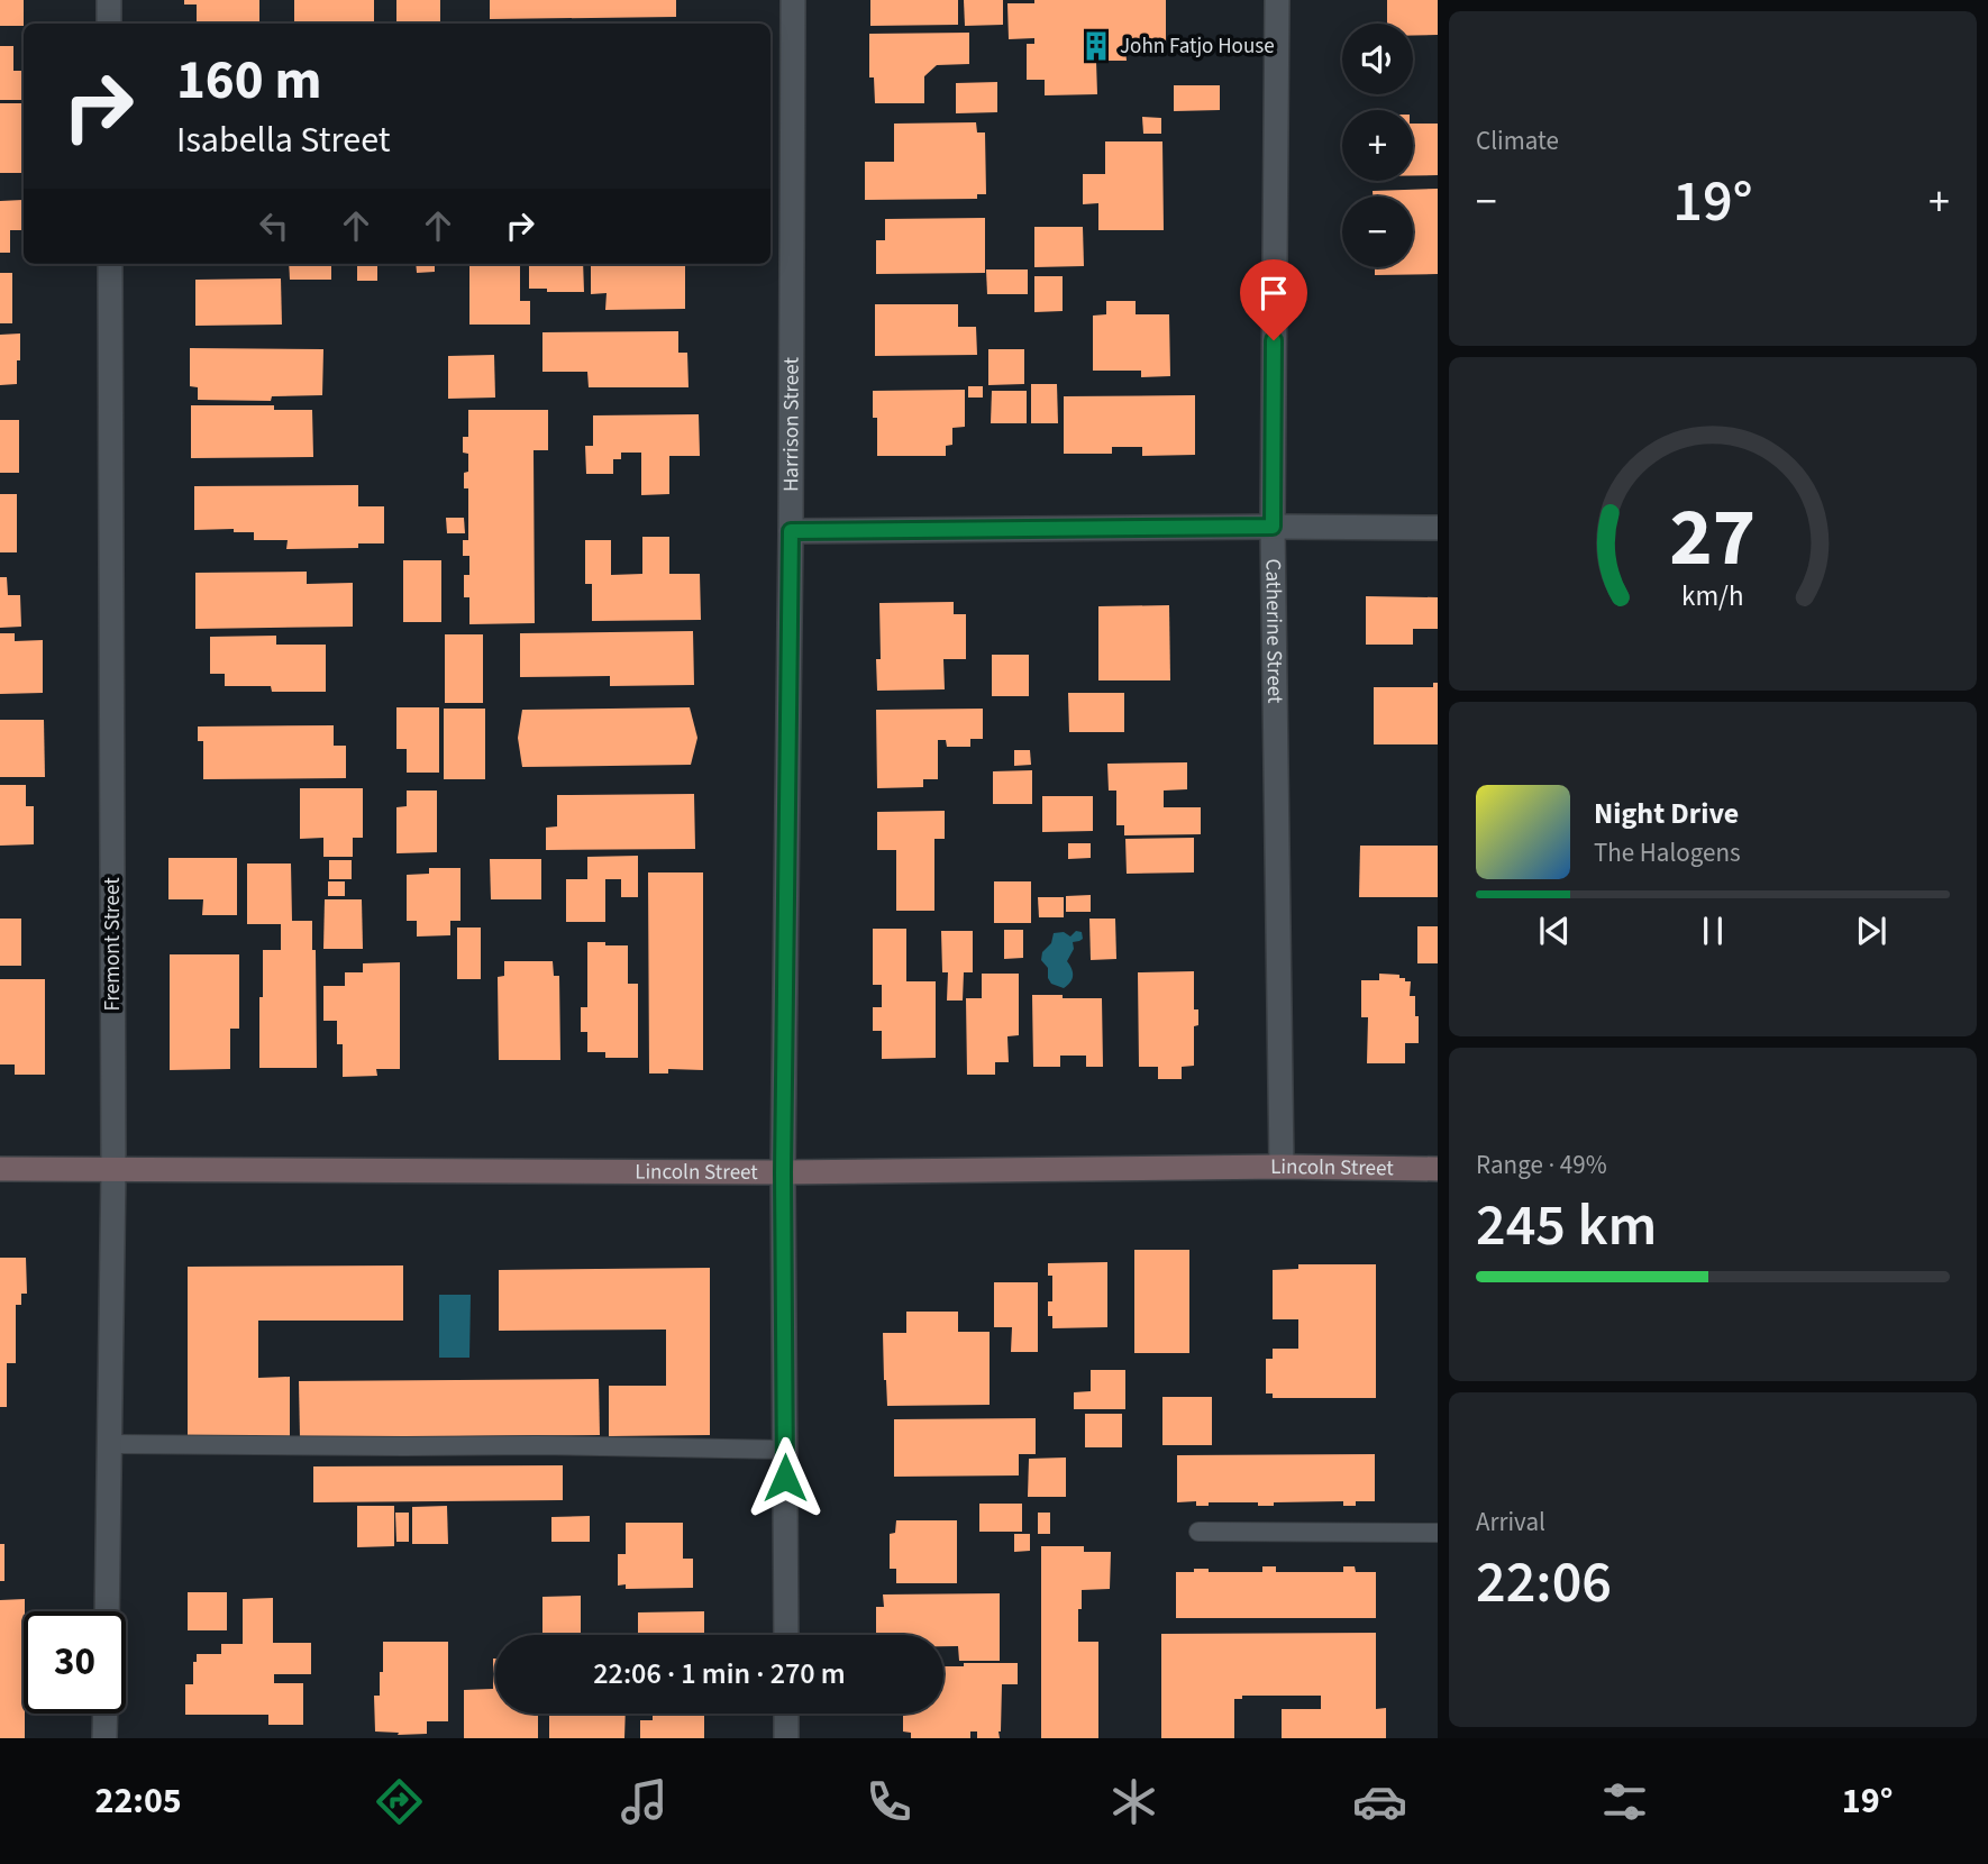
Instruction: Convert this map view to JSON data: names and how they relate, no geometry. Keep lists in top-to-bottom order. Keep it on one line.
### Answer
{"streets":{"main road":["Lincoln Street"],"street":["Harrison Street","Catherine Street","Fremont Street"]},"crossings":[["Harrison Street","Lincoln Street"],["Catherine Street","Lincoln Street"],["Fremont Street","Lincoln Street"]],"places":{"building":["John Fatjo House"]},"page":{"tile":["Climate",["Range · 49%","245 km"],["Arrival","22:06"]],"map_buttons":["+","−"],"turn":["160 m","Isabella Street"],"heat":["−","19°","+"],"song":["Night Drive","The Halogens"],"limit":"30","trip":"22:06 · 1 min · 270 m","tabs":["22:05","19°"],"gauge":["27","km/h"]}}
